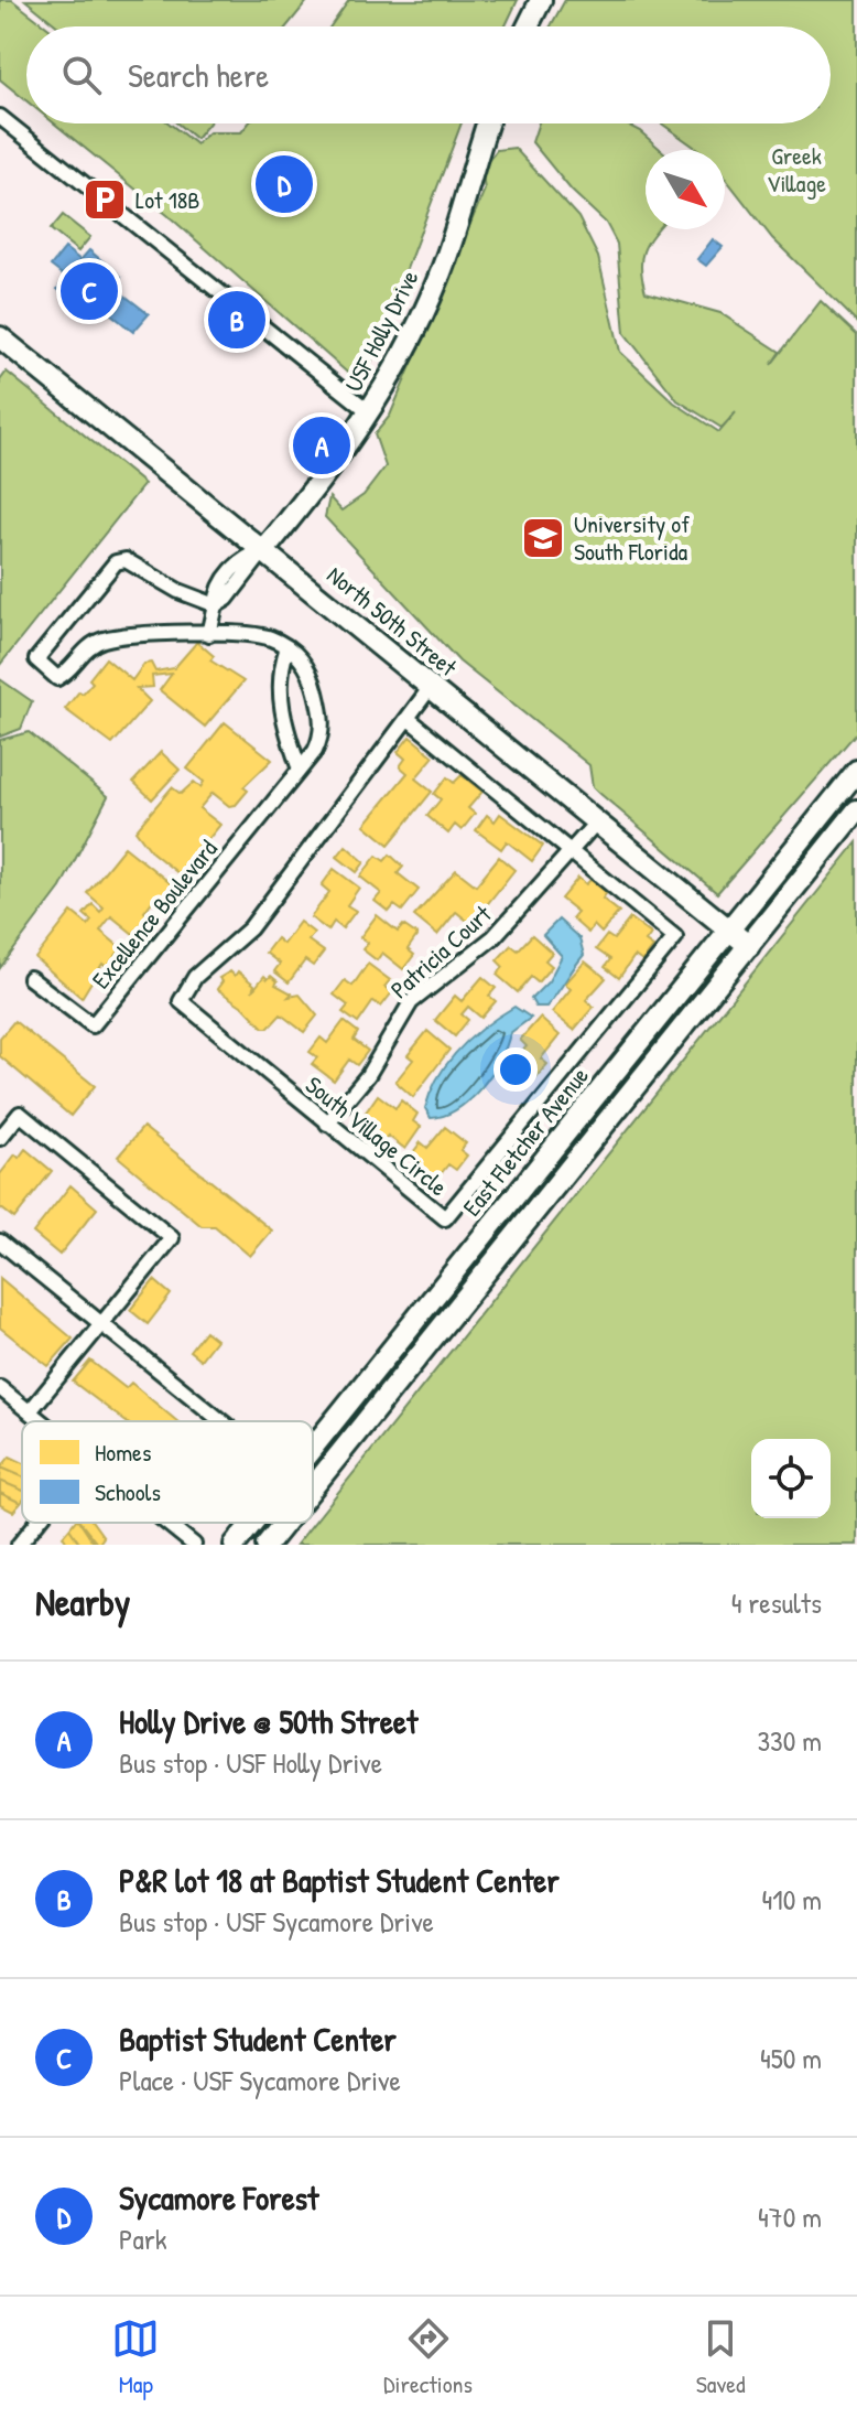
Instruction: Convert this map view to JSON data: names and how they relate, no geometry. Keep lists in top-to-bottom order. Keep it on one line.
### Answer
{"streets":{"main road":["USF Holly Drive","North 50th Street","East Fletcher Avenue"],"street":["Excellence Boulevard","Patricia Court","South Village Circle"]},"crossings":[["USF Holly Drive","North 50th Street"],["North 50th Street","Patricia Court"],["North 50th Street","South Village Circle"],["North 50th Street","East Fletcher Avenue"],["Patricia Court","South Village Circle"]],"parks":["Greek Village"],"places":{"parking":["Lot 18B"],"school or university":["University of South Florida"]},"legend":["Homes","Schools"],"north":"bottom right","page":{"search":"Search here","pins":["D","C","B","A"],"heading":["Nearby","4 results"],"list":[{"mark":"A","name":"Holly Drive @ 50th Street","note":"Bus stop · USF Holly Drive","value":"330 m"},{"mark":"B","name":"P&R lot 18 at Baptist Student Center","note":"Bus stop · USF Sycamore Drive","value":"410 m"},{"mark":"C","name":"Baptist Student Center","note":"Place · USF Sycamore Drive","value":"450 m"},{"mark":"D","name":"Sycamore Forest","note":"Park","value":"470 m"}],"nav":["Map","Directions","Saved"]}}
